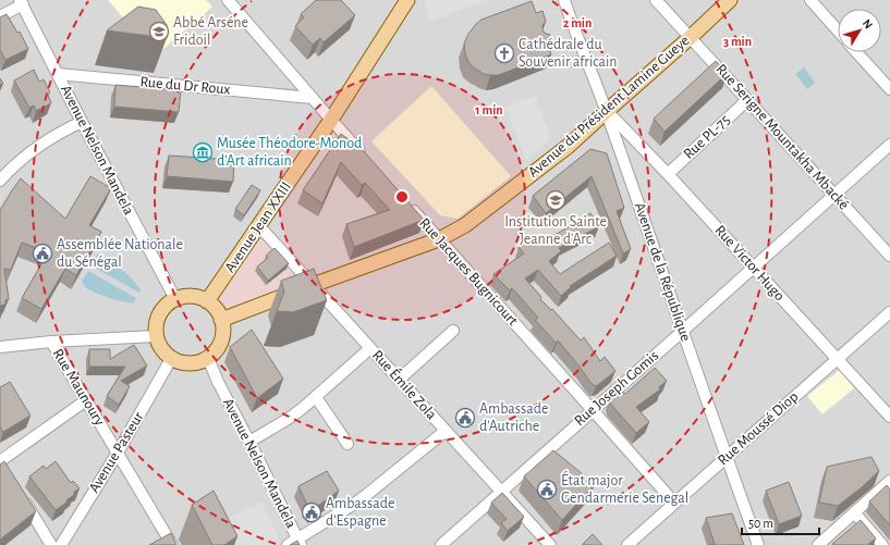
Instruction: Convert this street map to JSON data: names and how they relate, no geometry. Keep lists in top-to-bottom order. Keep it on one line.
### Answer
{"streets":{"main road":["Avenue du Président Lamine Gueye","Avenue Jean XXIII"],"street":["Rue du Dr Roux","Rue PL-75","Rue Serigne Mountakha Mbacké","Avenue Nelson Mandela","Rue Victor Hugo","Rue Jacques Bugnicourt","Avenue de la République","Rue Émile Zola","Rue Maunoury","Rue Joseph Gomis","Rue Moussé Diop","Avenue Pasteur"]},"crossings":[["Rue du Dr Roux","Avenue Nelson Mandela"],["Avenue du Président Lamine Gueye","Rue Serigne Mountakha Mbacké"],["Avenue du Président Lamine Gueye","Avenue Nelson Mandela"],["Avenue du Président Lamine Gueye","Avenue Jean XXIII"],["Avenue du Président Lamine Gueye","Rue Victor Hugo"],["Avenue du Président Lamine Gueye","Rue Jacques Bugnicourt"],["Avenue du Président Lamine Gueye","Avenue de la République"],["Avenue du Président Lamine Gueye","Rue Émile Zola"],["Avenue du Président Lamine Gueye","Avenue Pasteur"],["Rue PL-75","Rue Serigne Mountakha Mbacké"],["Rue PL-75","Rue Victor Hugo"],["Rue Serigne Mountakha Mbacké","Rue Joseph Gomis"],["Avenue Nelson Mandela","Avenue Jean XXIII"],["Avenue Nelson Mandela","Avenue Pasteur"],["Avenue Jean XXIII","Rue Émile Zola"],["Avenue Jean XXIII","Avenue Pasteur"],["Rue Victor Hugo","Avenue de la République"],["Rue Victor Hugo","Rue Joseph Gomis"],["Rue Victor Hugo","Rue Moussé Diop"],["Rue Jacques Bugnicourt","Rue Joseph Gomis"],["Rue Jacques Bugnicourt","Rue Moussé Diop"],["Avenue de la République","Rue Joseph Gomis"],["Avenue de la République","Rue Moussé Diop"],["Rue Émile Zola","Rue Joseph Gomis"],["Rue Maunoury","Avenue Pasteur"]],"places":{"school or university":["Abbé Arséne Fridoil","Institution Sainte Jeanne d'Arc"],"church":["Cathédrale du Souvenir africain"],"museum":["Musée Théodore-Monod d'Art africain"],"public building":["Assemblée Nationale du Sénégal","Ambassade d'Autriche","État major Gendarmerie Senegal","Ambassade d’Espagne"]},"scale_bar":"50 m","north":"top right","rings":["2 min","3 min","1 min"]}
